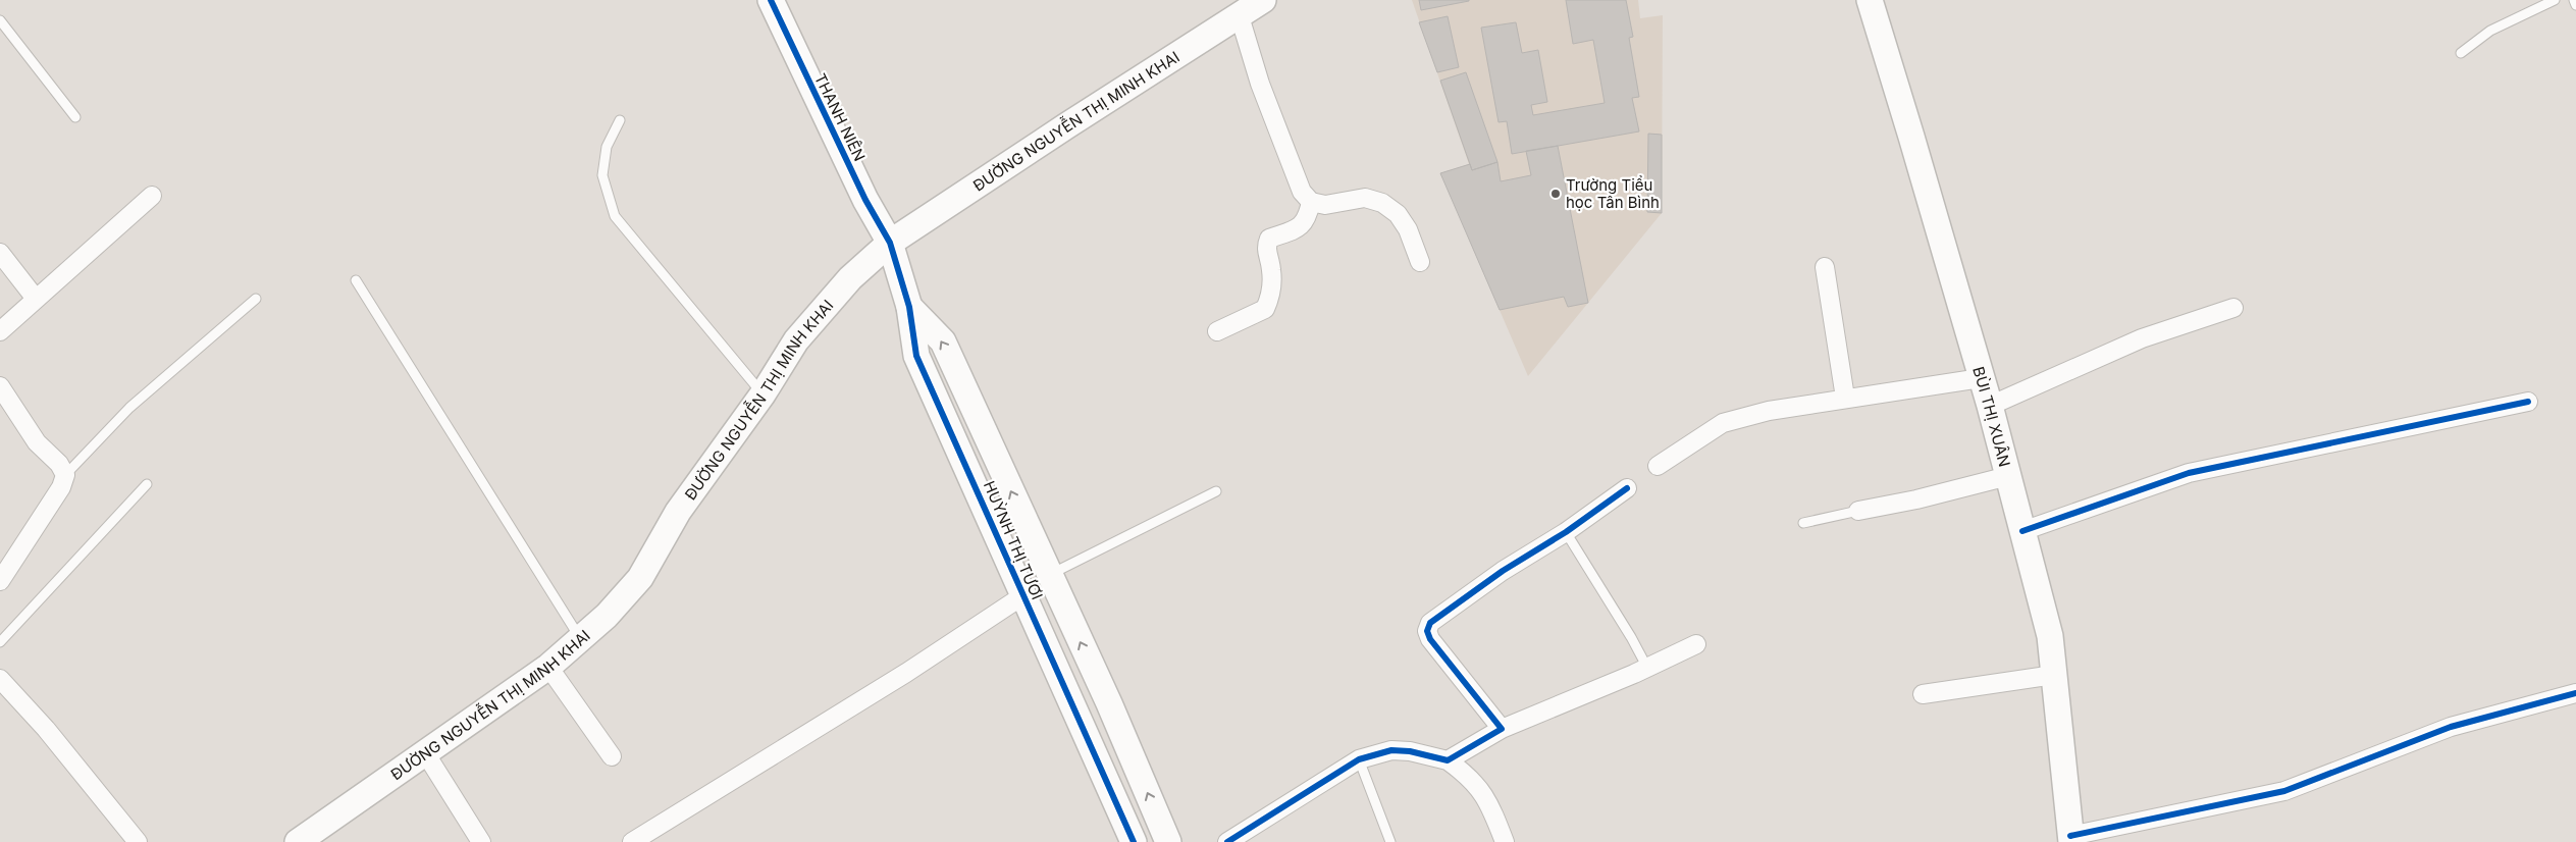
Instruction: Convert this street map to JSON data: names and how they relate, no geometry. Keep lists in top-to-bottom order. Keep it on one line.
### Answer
{"streets":{"main road":["THANH NIÊN","ĐƯỜNG NGUYỄN THỊ MINH KHAI","BÙI THỊ XUÂN","HUỲNH THỊ TƯƠI"]},"crossings":[["THANH NIÊN","ĐƯỜNG NGUYỄN THỊ MINH KHAI"],["THANH NIÊN","HUỲNH THỊ TƯƠI"],["ĐƯỜNG NGUYỄN THỊ MINH KHAI","HUỲNH THỊ TƯƠI"]],"places":["Trường Tiểu học Tân Bình"]}
